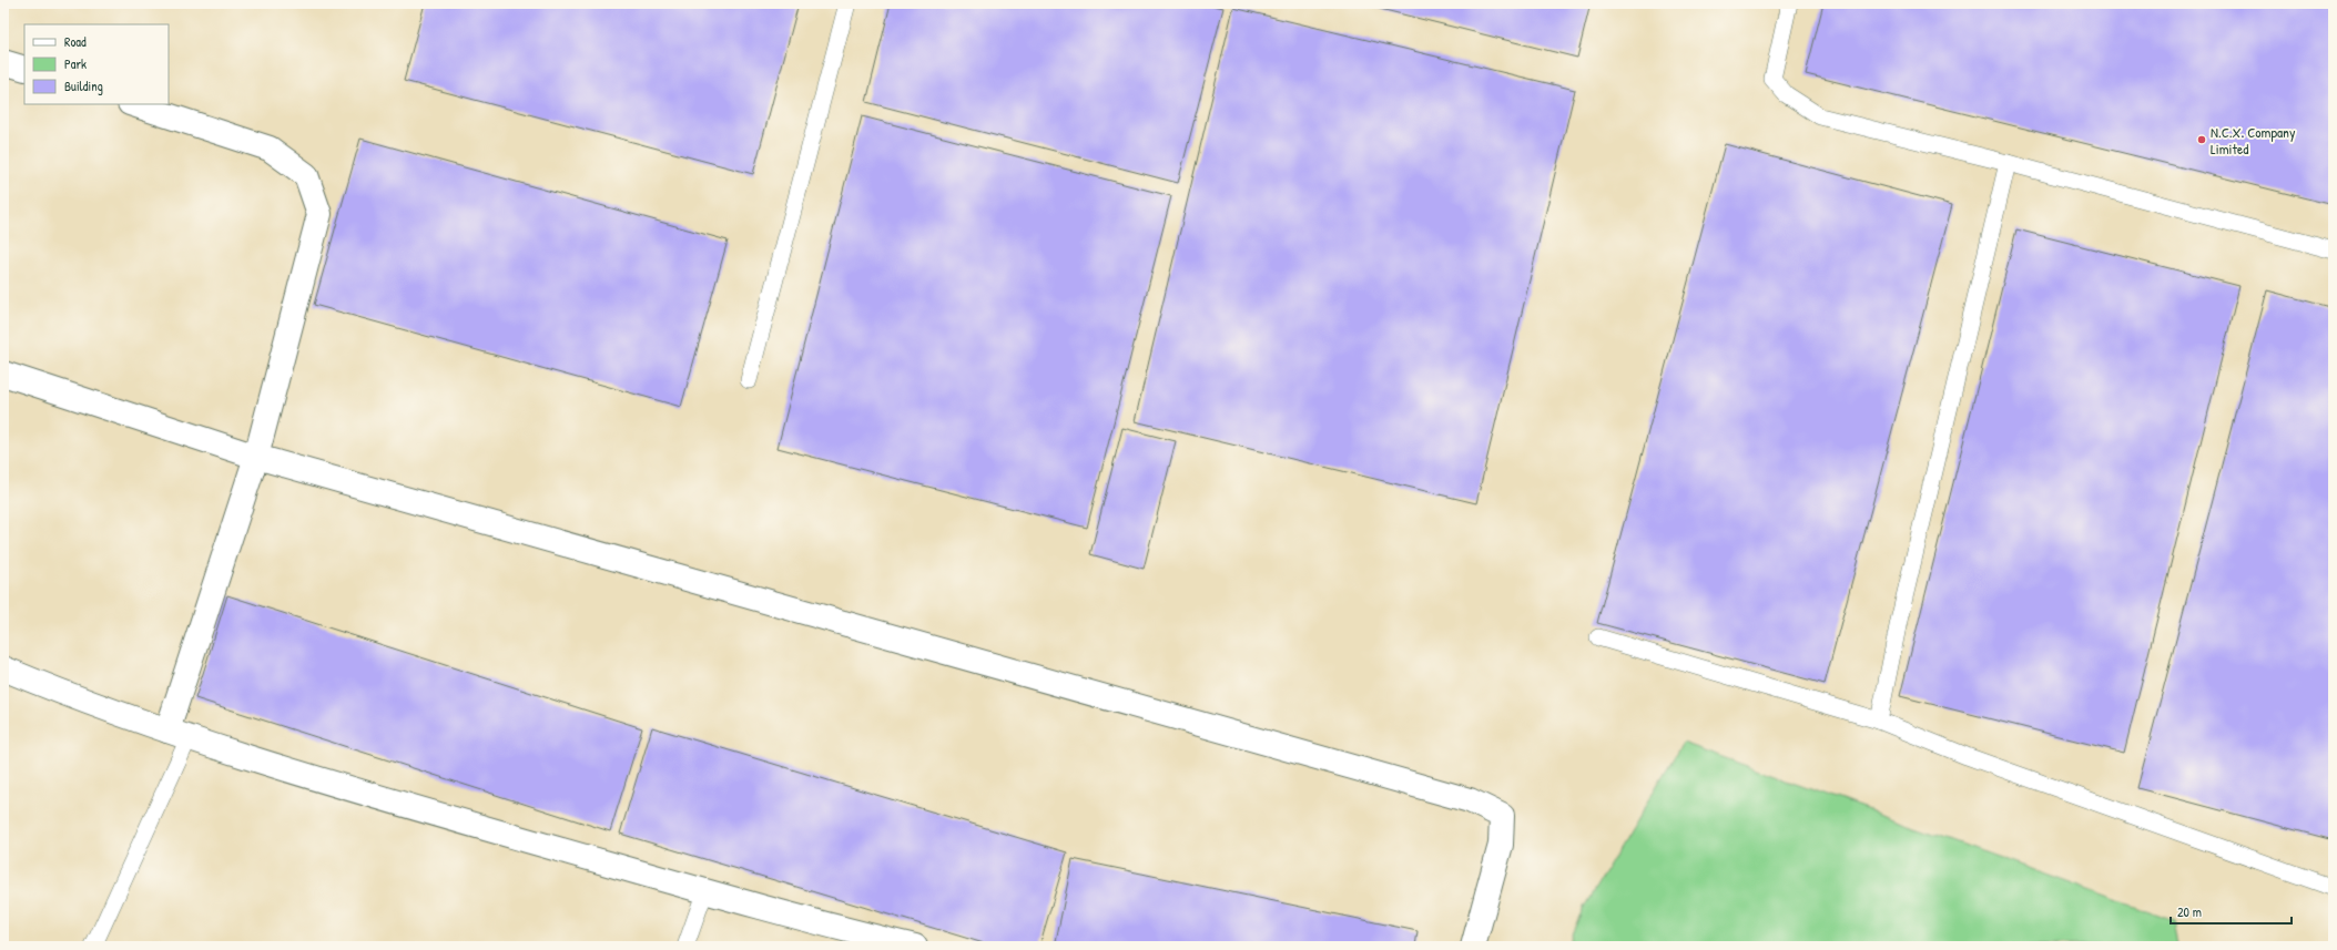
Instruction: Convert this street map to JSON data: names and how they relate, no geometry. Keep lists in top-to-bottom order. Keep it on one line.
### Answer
{"places":["N.C.X. Company Limited"],"legend":["Road","Park","Building"],"scale_bar":"20 m"}
